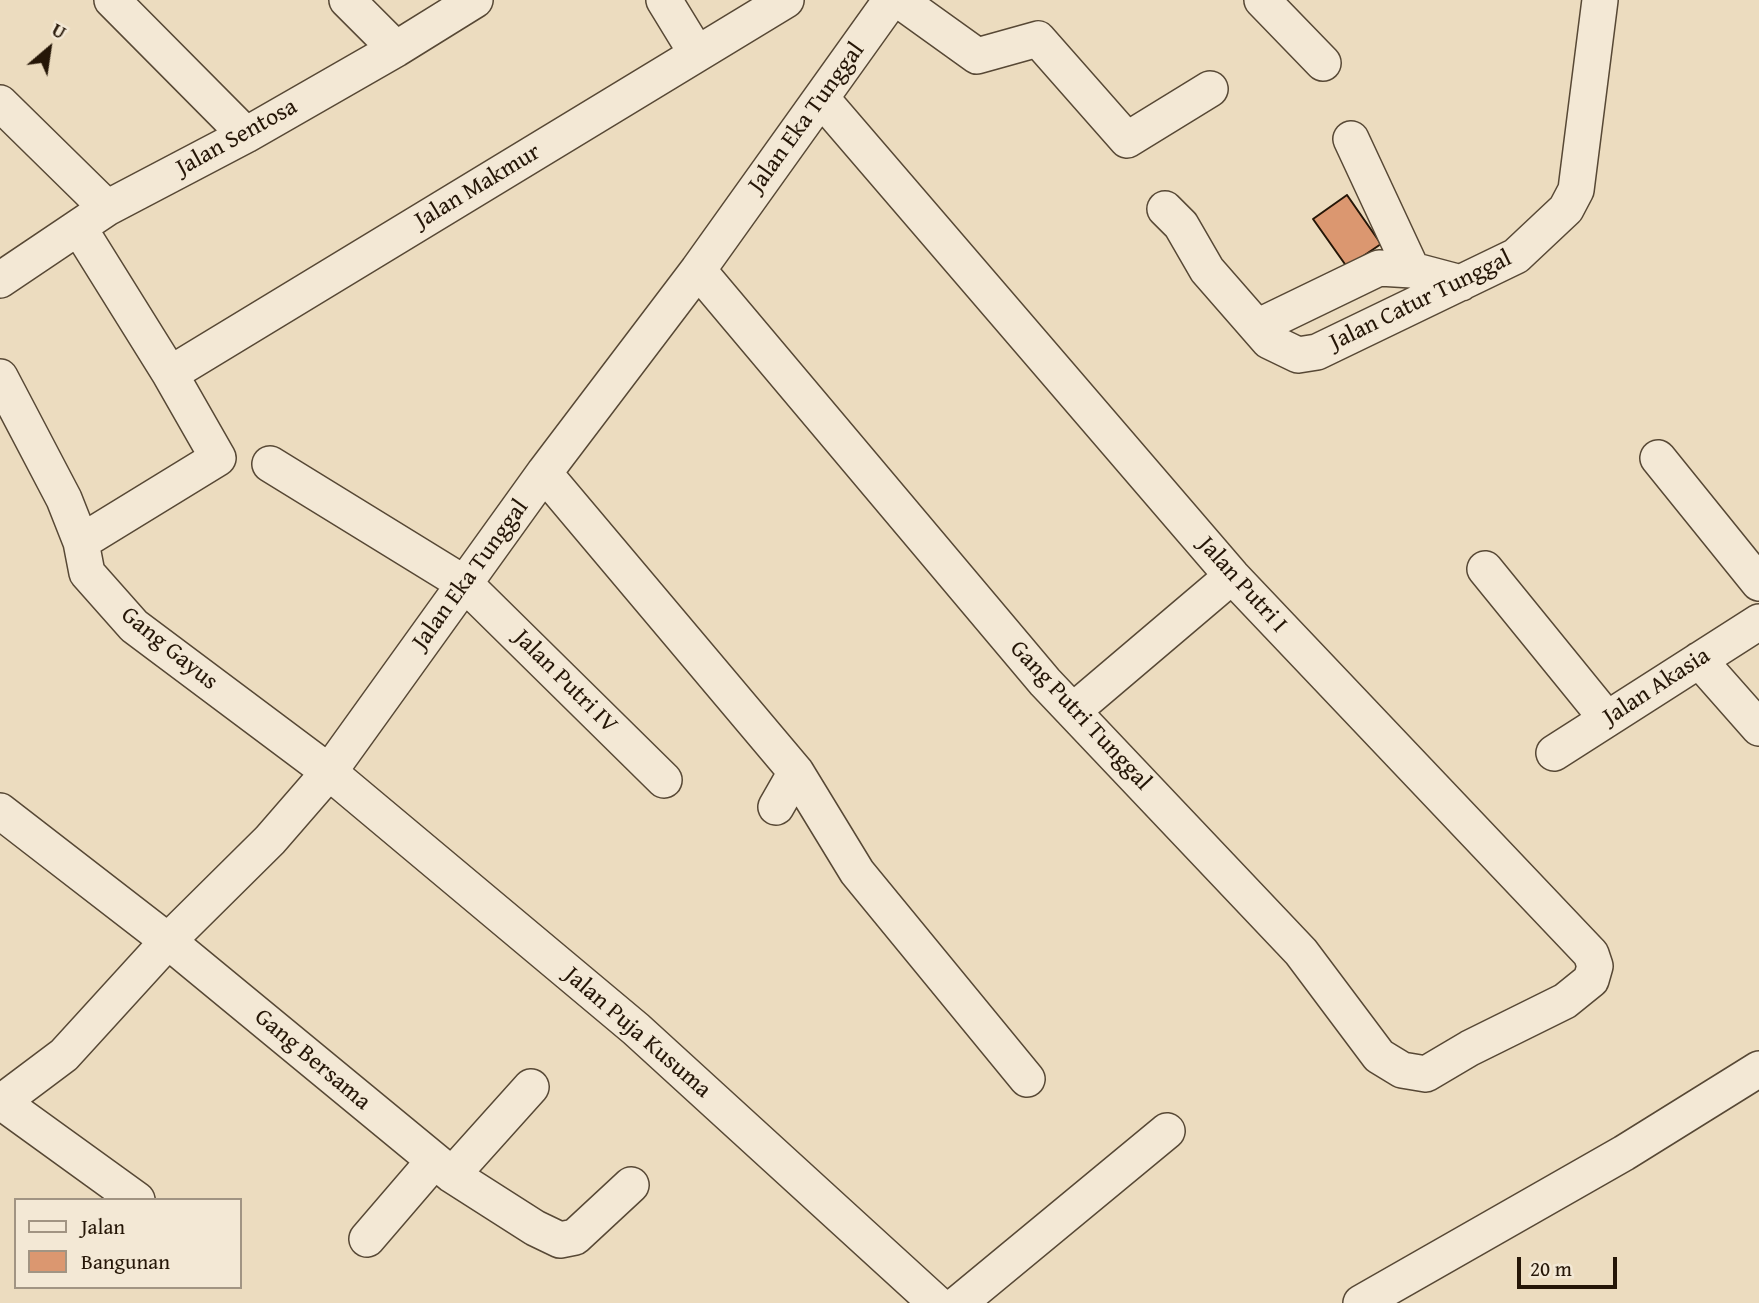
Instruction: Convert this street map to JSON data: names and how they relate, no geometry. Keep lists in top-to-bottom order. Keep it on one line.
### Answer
{"streets":{"street":["Jalan Eka Tunggal","Jalan Sentosa","Jalan Makmur","Jalan Catur Tunggal","Jalan Putri I","Gang Gayus","Jalan Putri IV","Jalan Akasia","Gang Putri Tunggal","Jalan Puja Kusuma","Gang Bersama"]},"crossings":[["Jalan Eka Tunggal","Jalan Putri I"],["Jalan Eka Tunggal","Gang Gayus"],["Jalan Eka Tunggal","Jalan Putri IV"],["Jalan Eka Tunggal","Gang Putri Tunggal"],["Jalan Eka Tunggal","Jalan Puja Kusuma"],["Jalan Eka Tunggal","Gang Bersama"],["Jalan Putri I","Gang Putri Tunggal"],["Gang Gayus","Jalan Puja Kusuma"]],"legend":["Jalan","Bangunan"],"scale_bar":"20 m","north":"top right"}
